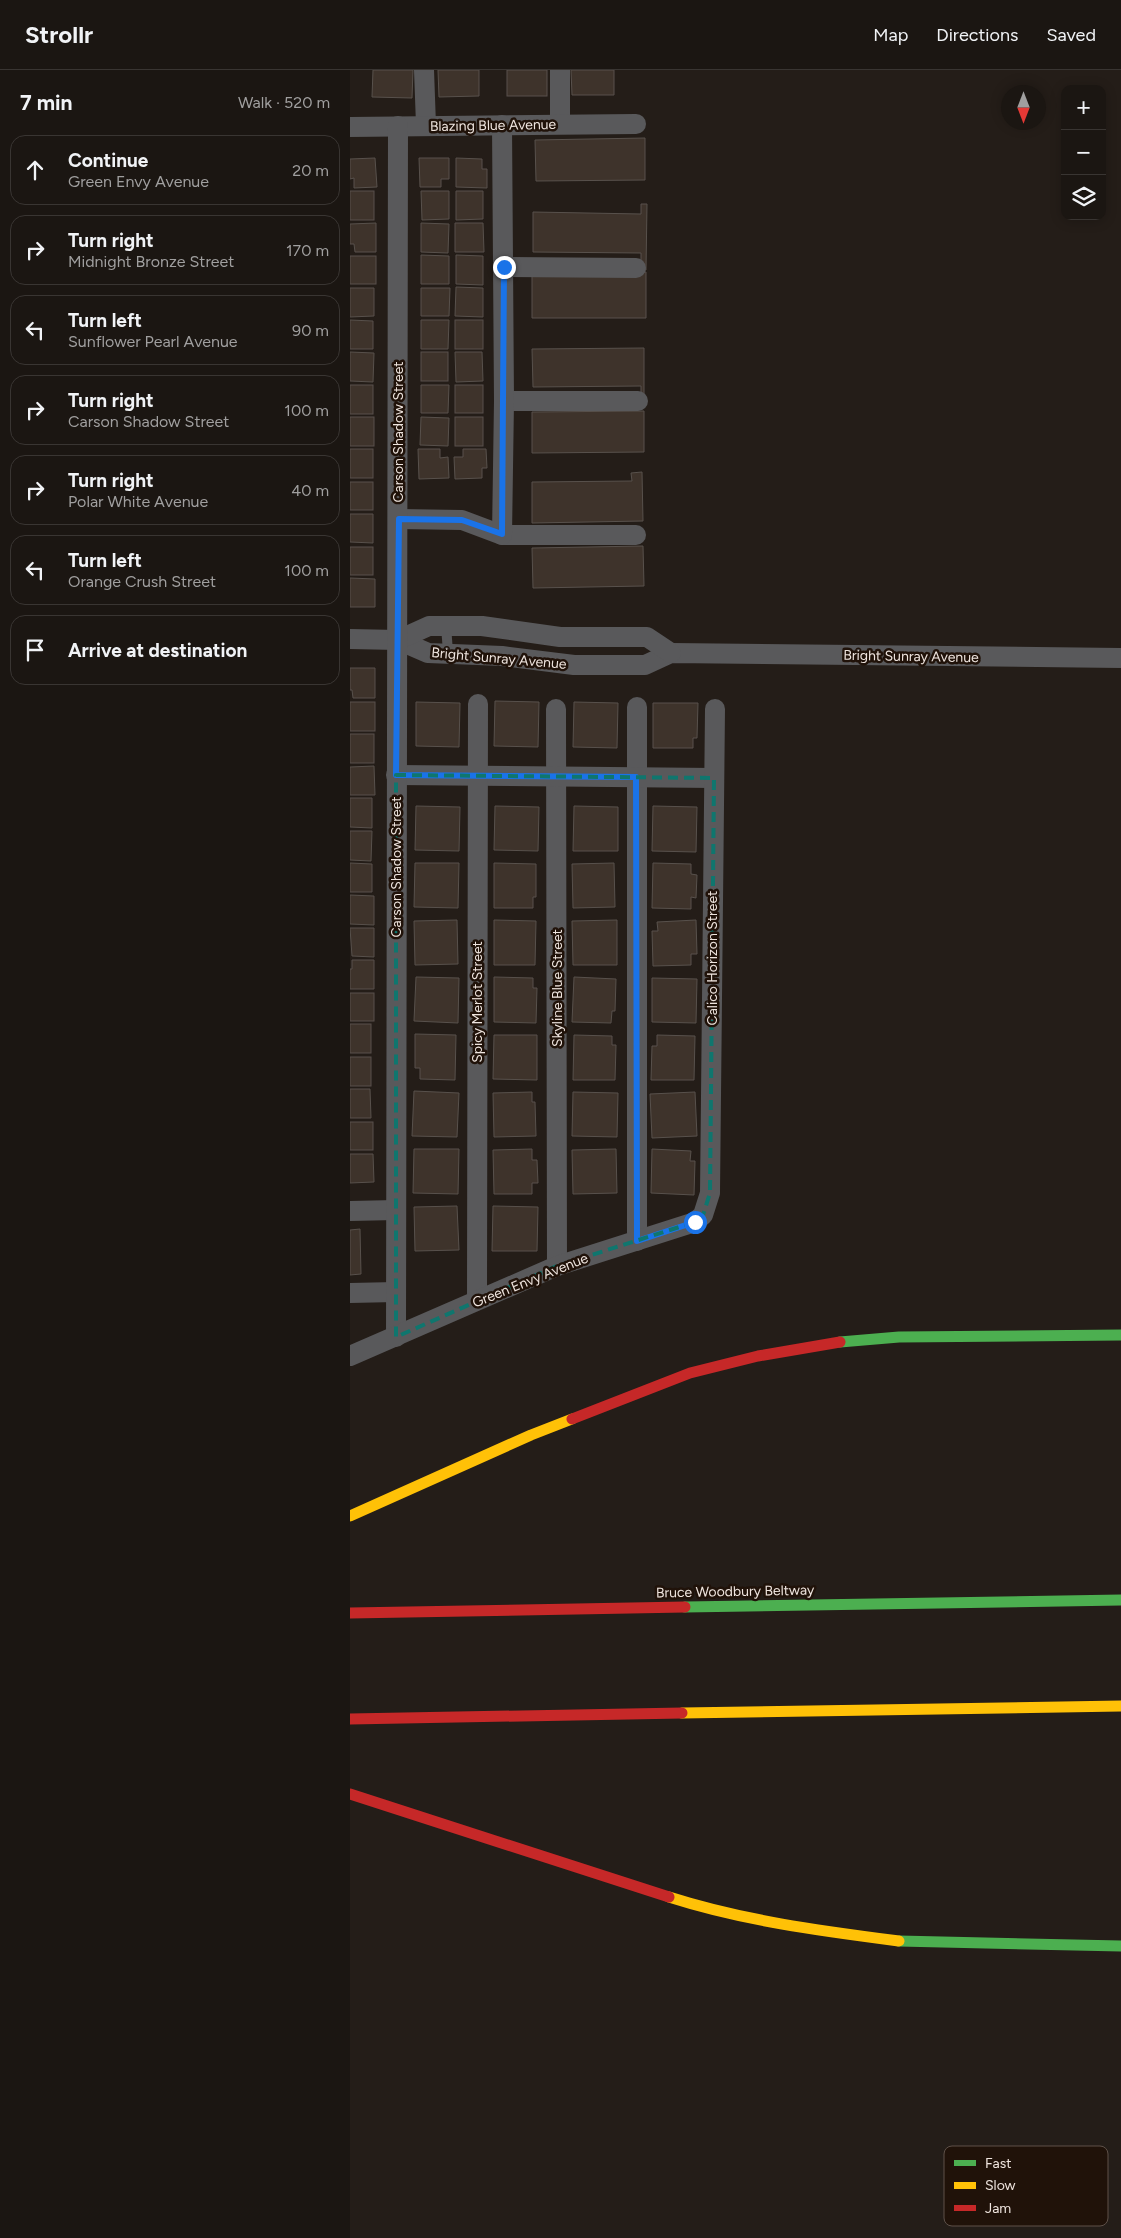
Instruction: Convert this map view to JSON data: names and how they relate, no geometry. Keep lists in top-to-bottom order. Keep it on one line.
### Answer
{"streets":{"highway":["Bruce Woodbury Beltway"],"street":["Blazing Blue Avenue","Carson Shadow Street","Bright Sunray Avenue","Calico Horizon Street","Skyline Blue Street","Spicy Merlot Street","Green Envy Avenue"]},"crossings":[["Blazing Blue Avenue","Carson Shadow Street"],["Carson Shadow Street","Bright Sunray Avenue"],["Carson Shadow Street","Green Envy Avenue"],["Calico Horizon Street","Green Envy Avenue"],["Skyline Blue Street","Green Envy Avenue"],["Spicy Merlot Street","Green Envy Avenue"]],"legend":["Fast","Slow","Jam"],"north":"bottom","page":{"header":"Strollr","nav":["Map","Directions","Saved"],"heading":["7 min","Walk · 520 m"],"map_buttons":["+","−"],"list":[["Continue","Green Envy Avenue","20 m"],["Turn right","Midnight Bronze Street","170 m"],["Turn left","Sunflower Pearl Avenue","90 m"],["Turn right","Carson Shadow Street","100 m"],["Turn right","Polar White Avenue","40 m"],["Turn left","Orange Crush Street","100 m"],"Arrive at destination"]}}
